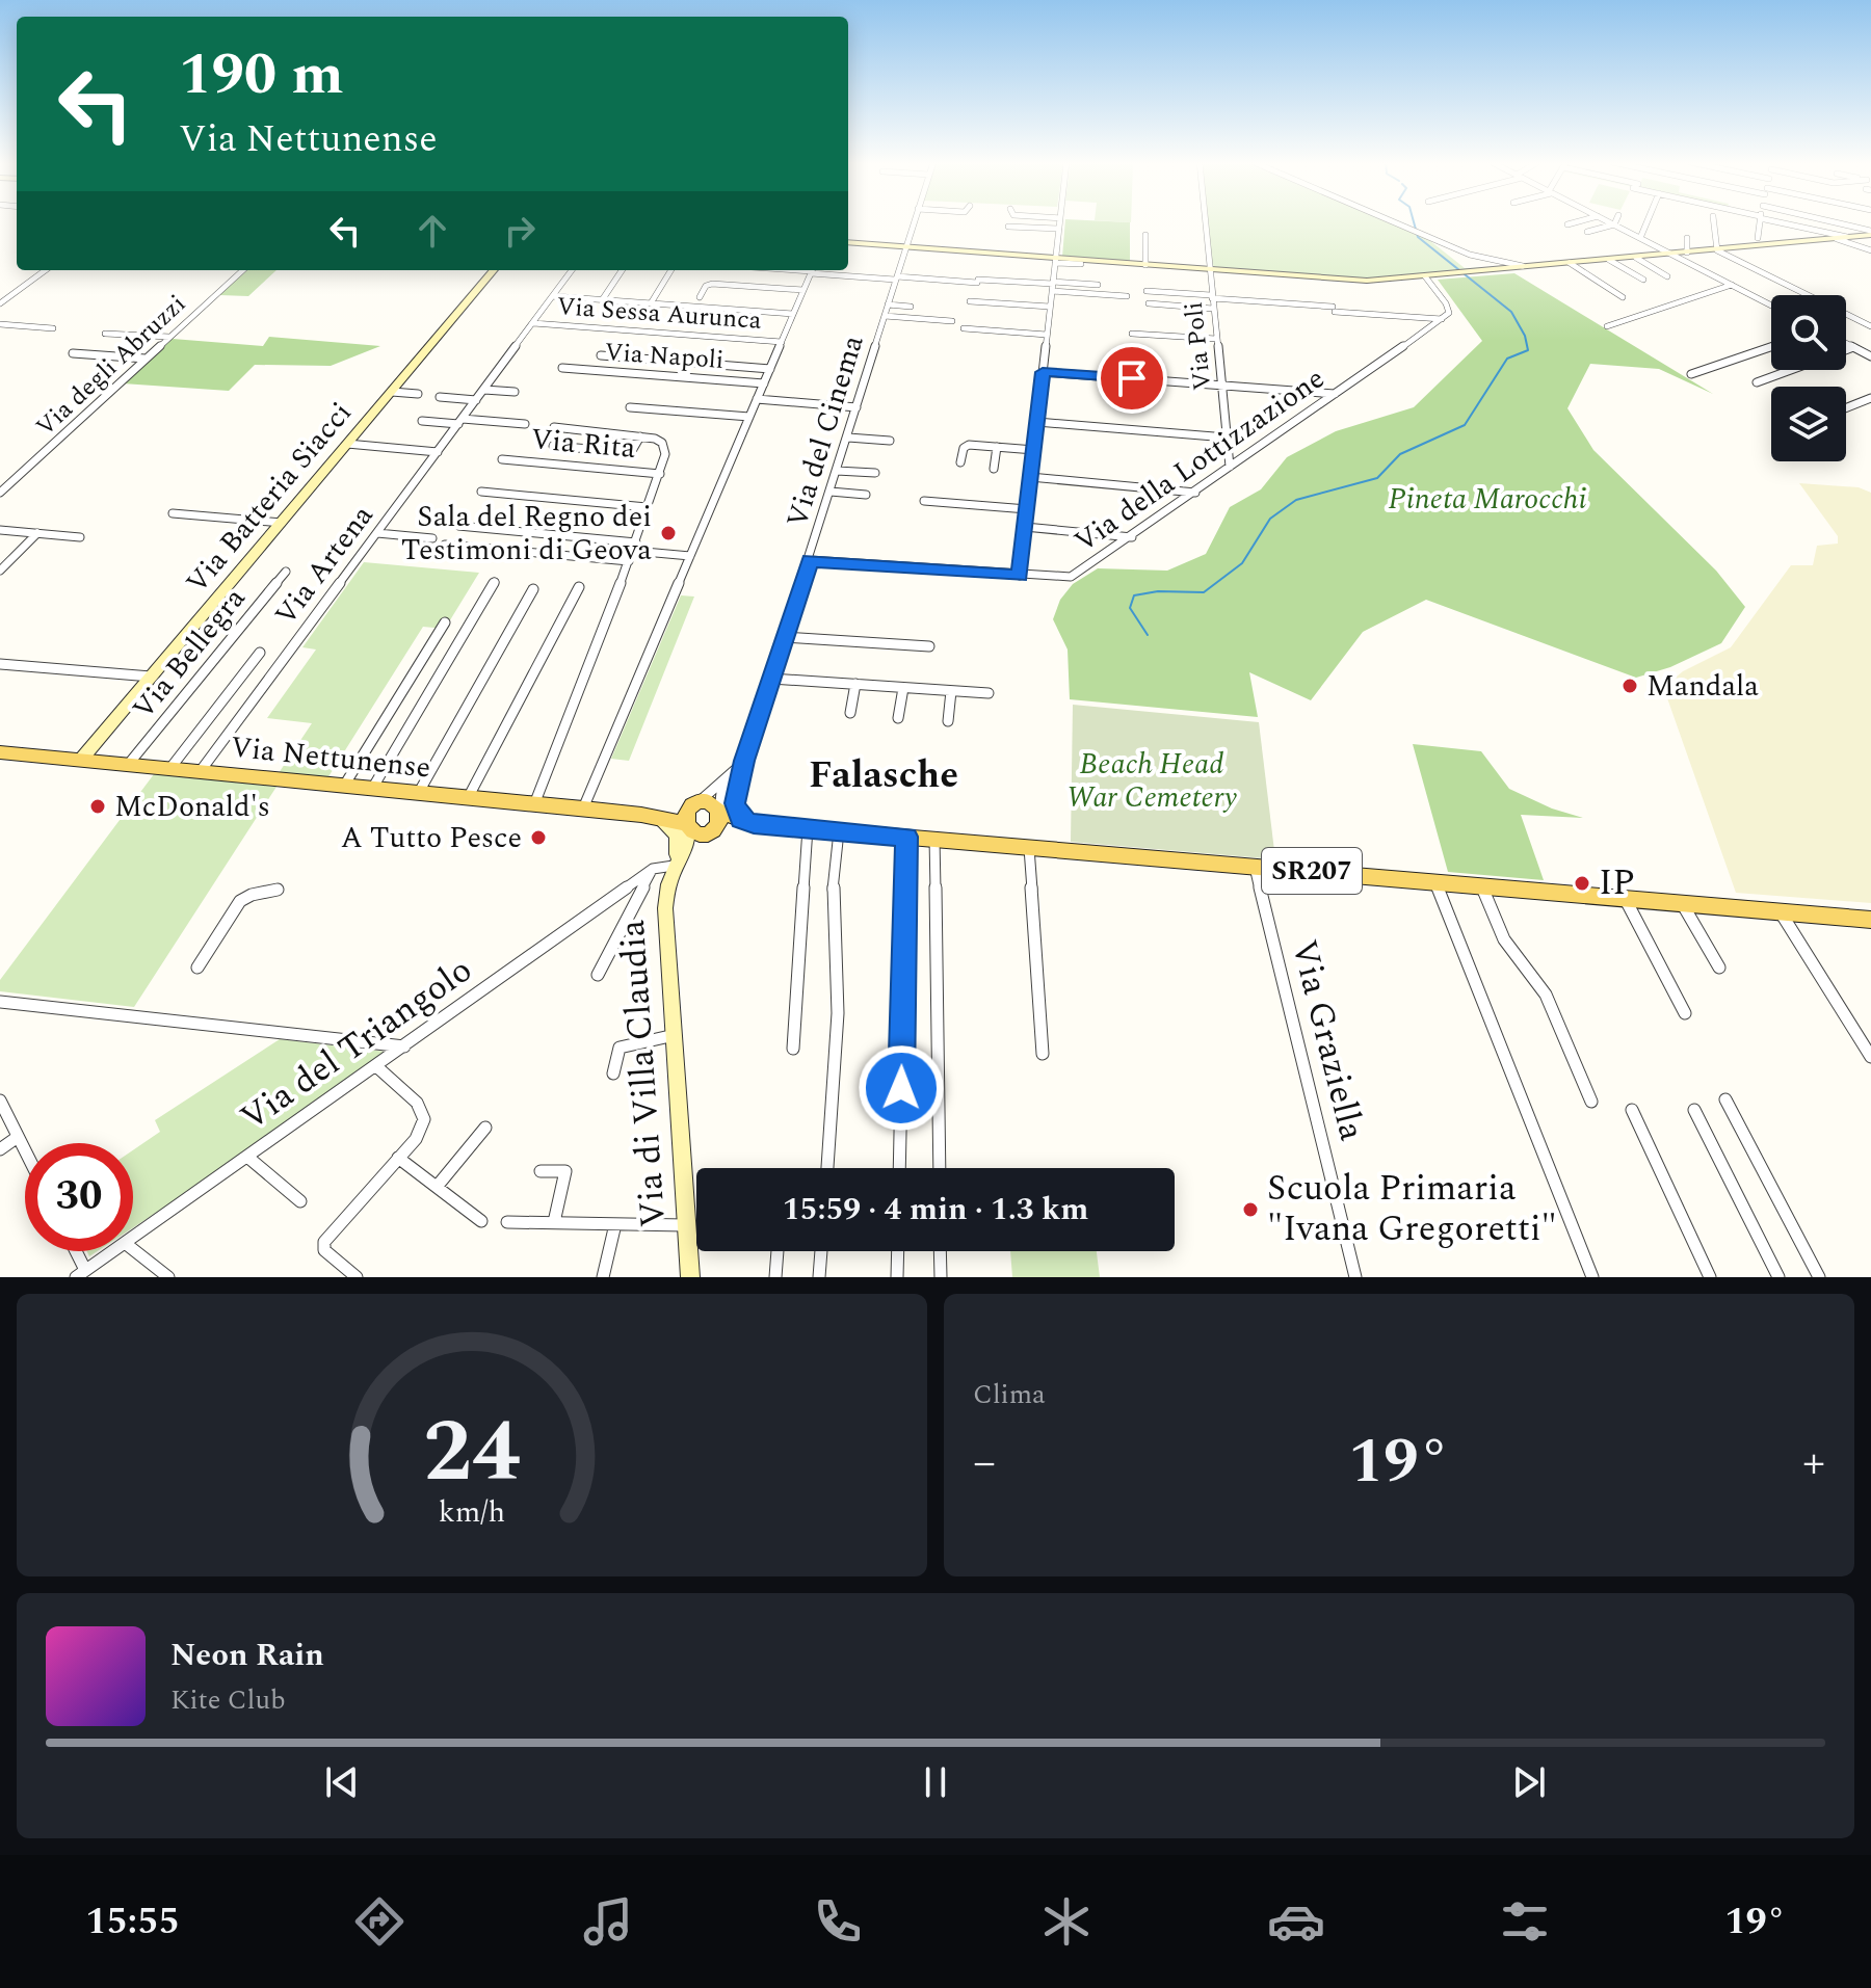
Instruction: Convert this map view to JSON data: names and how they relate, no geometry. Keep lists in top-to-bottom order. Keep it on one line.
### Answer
{"streets":{"main road":["Via Nettunense","SR207"],"street":["Via Sessa Aurunca","Via Poli","Via Napoli","Via degli Abruzzi","Via del Cinema","Via Rita","Via della Lottizzazione","Via Batteria Siacci","Via Artena","Via Bellegra","Via Graziella","Via del Triangolo","Via di Villa Claudia"]},"crossings":[["Via Sessa Aurunca","Via Artena"],["Via Poli","Via della Lottizzazione"],["Via del Cinema","Via della Lottizzazione"],["Via Batteria Siacci","Via Nettunense"],["Via Artena","Via Nettunense"],["Via Bellegra","Via Nettunense"],["Via Nettunense","SR207"],["SR207","Via Graziella"],["Via del Triangolo","Via di Villa Claudia"]],"districts":["Falasche"],"parks":["Pineta Marocchi","Beach Head War Cemetery"],"places":["Sala del Regno dei Testimoni di Geova","Mandala","McDonald's","A Tutto Pesce","IP","Scuola Primaria \"Ivana Gregoretti\""],"page":{"turn":["190 m","Via Nettunense"],"limit":"30","trip":"15:59 · 4 min · 1.3 km","tile":"Clima","heat":["−","19°","+"],"song":["Neon Rain","Kite Club"],"tabs":["15:55","19°"],"gauge":["24","km/h"]}}
